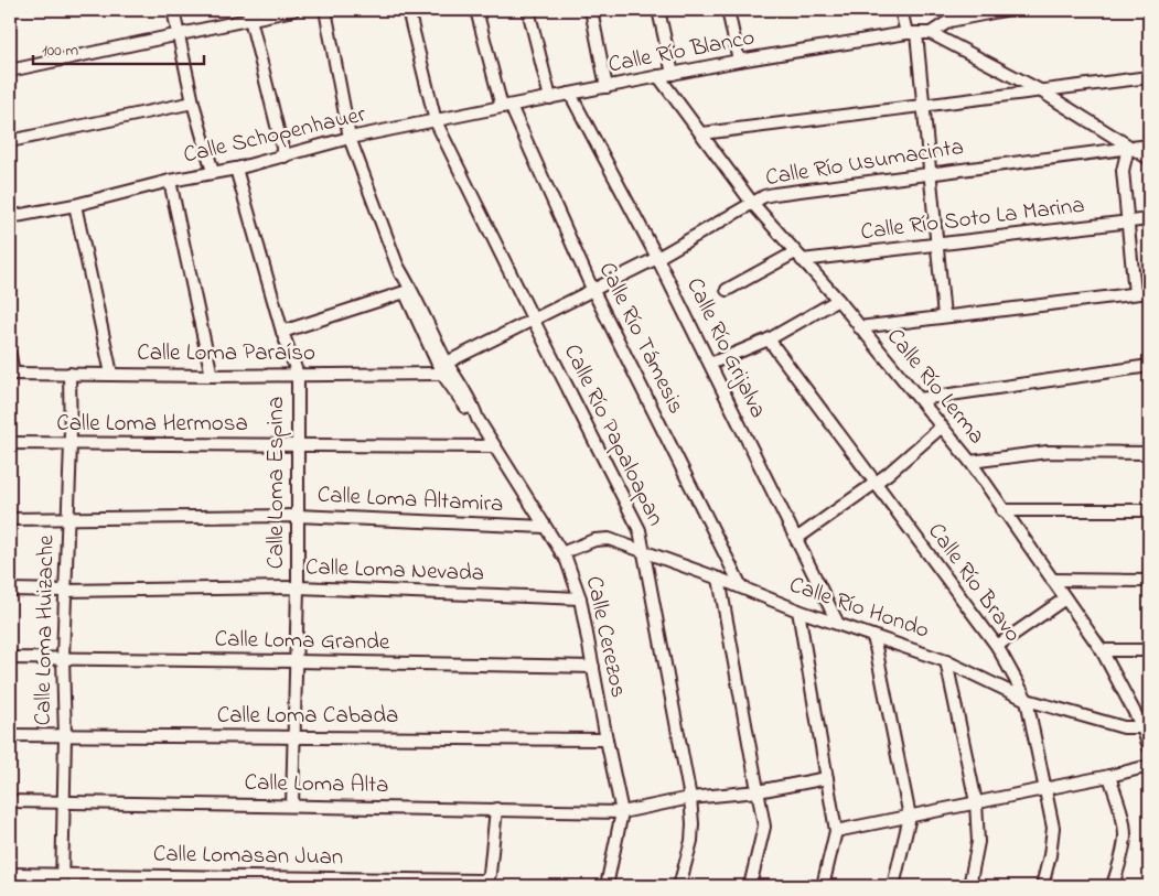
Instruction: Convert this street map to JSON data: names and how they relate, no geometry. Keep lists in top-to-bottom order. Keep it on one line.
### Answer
{"streets":{"street":["Calle Río Blanco","Calle Schopenhauer","Calle Río Usumacinta","Calle Río Soto La Marina","Calle Río Támesis","Calle Río Grijalva","Calle Loma Paraíso","Calle Río Lerma","Calle Loma Hermosa","Calle Río Papaloapan","Calle Loma Espina","Calle Loma Altamira","Calle Loma Nevada","Calle Río Bravo","Calle Río Hondo","Calle Loma Huizache","Calle Cerezos","Calle Loma Grande","Calle Loma Cabada","Calle Loma Alta","Calle Lomasan Juan"]},"crossings":[["Calle Río Blanco","Calle Schopenhauer"],["Calle Río Blanco","Calle Río Usumacinta"],["Calle Río Blanco","Calle Río Grijalva"],["Calle Río Blanco","Calle Río Lerma"],["Calle Schopenhauer","Calle Río Támesis"],["Calle Schopenhauer","Calle Río Papaloapan"],["Calle Schopenhauer","Calle Loma Espina"],["Calle Schopenhauer","Calle Cerezos"],["Calle Río Usumacinta","Calle Río Támesis"],["Calle Río Usumacinta","Calle Río Grijalva"],["Calle Río Usumacinta","Calle Río Lerma"],["Calle Río Usumacinta","Calle Río Papaloapan"],["Calle Río Usumacinta","Calle Cerezos"],["Calle Río Soto La Marina","Calle Río Lerma"],["Calle Río Támesis","Calle Río Hondo"],["Calle Río Grijalva","Calle Río Hondo"],["Calle Loma Paraíso","Calle Loma Espina"],["Calle Loma Paraíso","Calle Loma Huizache"],["Calle Loma Paraíso","Calle Cerezos"],["Calle Río Lerma","Calle Río Hondo"],["Calle Loma Hermosa","Calle Loma Espina"],["Calle Loma Hermosa","Calle Loma Huizache"],["Calle Loma Hermosa","Calle Cerezos"],["Calle Río Papaloapan","Calle Río Hondo"],["Calle Río Papaloapan","Calle Loma Alta"],["Calle Loma Espina","Calle Loma Altamira"],["Calle Loma Espina","Calle Loma Nevada"],["Calle Loma Espina","Calle Loma Grande"],["Calle Loma Espina","Calle Loma Cabada"],["Calle Loma Espina","Calle Loma Alta"],["Calle Loma Altamira","Calle Loma Huizache"],["Calle Loma Altamira","Calle Cerezos"],["Calle Loma Nevada","Calle Loma Huizache"],["Calle Loma Nevada","Calle Cerezos"],["Calle Río Bravo","Calle Río Hondo"],["Calle Río Hondo","Calle Cerezos"],["Calle Loma Huizache","Calle Loma Grande"],["Calle Loma Huizache","Calle Loma Cabada"],["Calle Loma Huizache","Calle Loma Alta"],["Calle Loma Huizache","Calle Lomasan Juan"],["Calle Cerezos","Calle Loma Grande"],["Calle Cerezos","Calle Loma Cabada"],["Calle Cerezos","Calle Loma Alta"],["Calle Loma Alta","Calle Lomasan Juan"]],"scale_bar":"100 m"}
